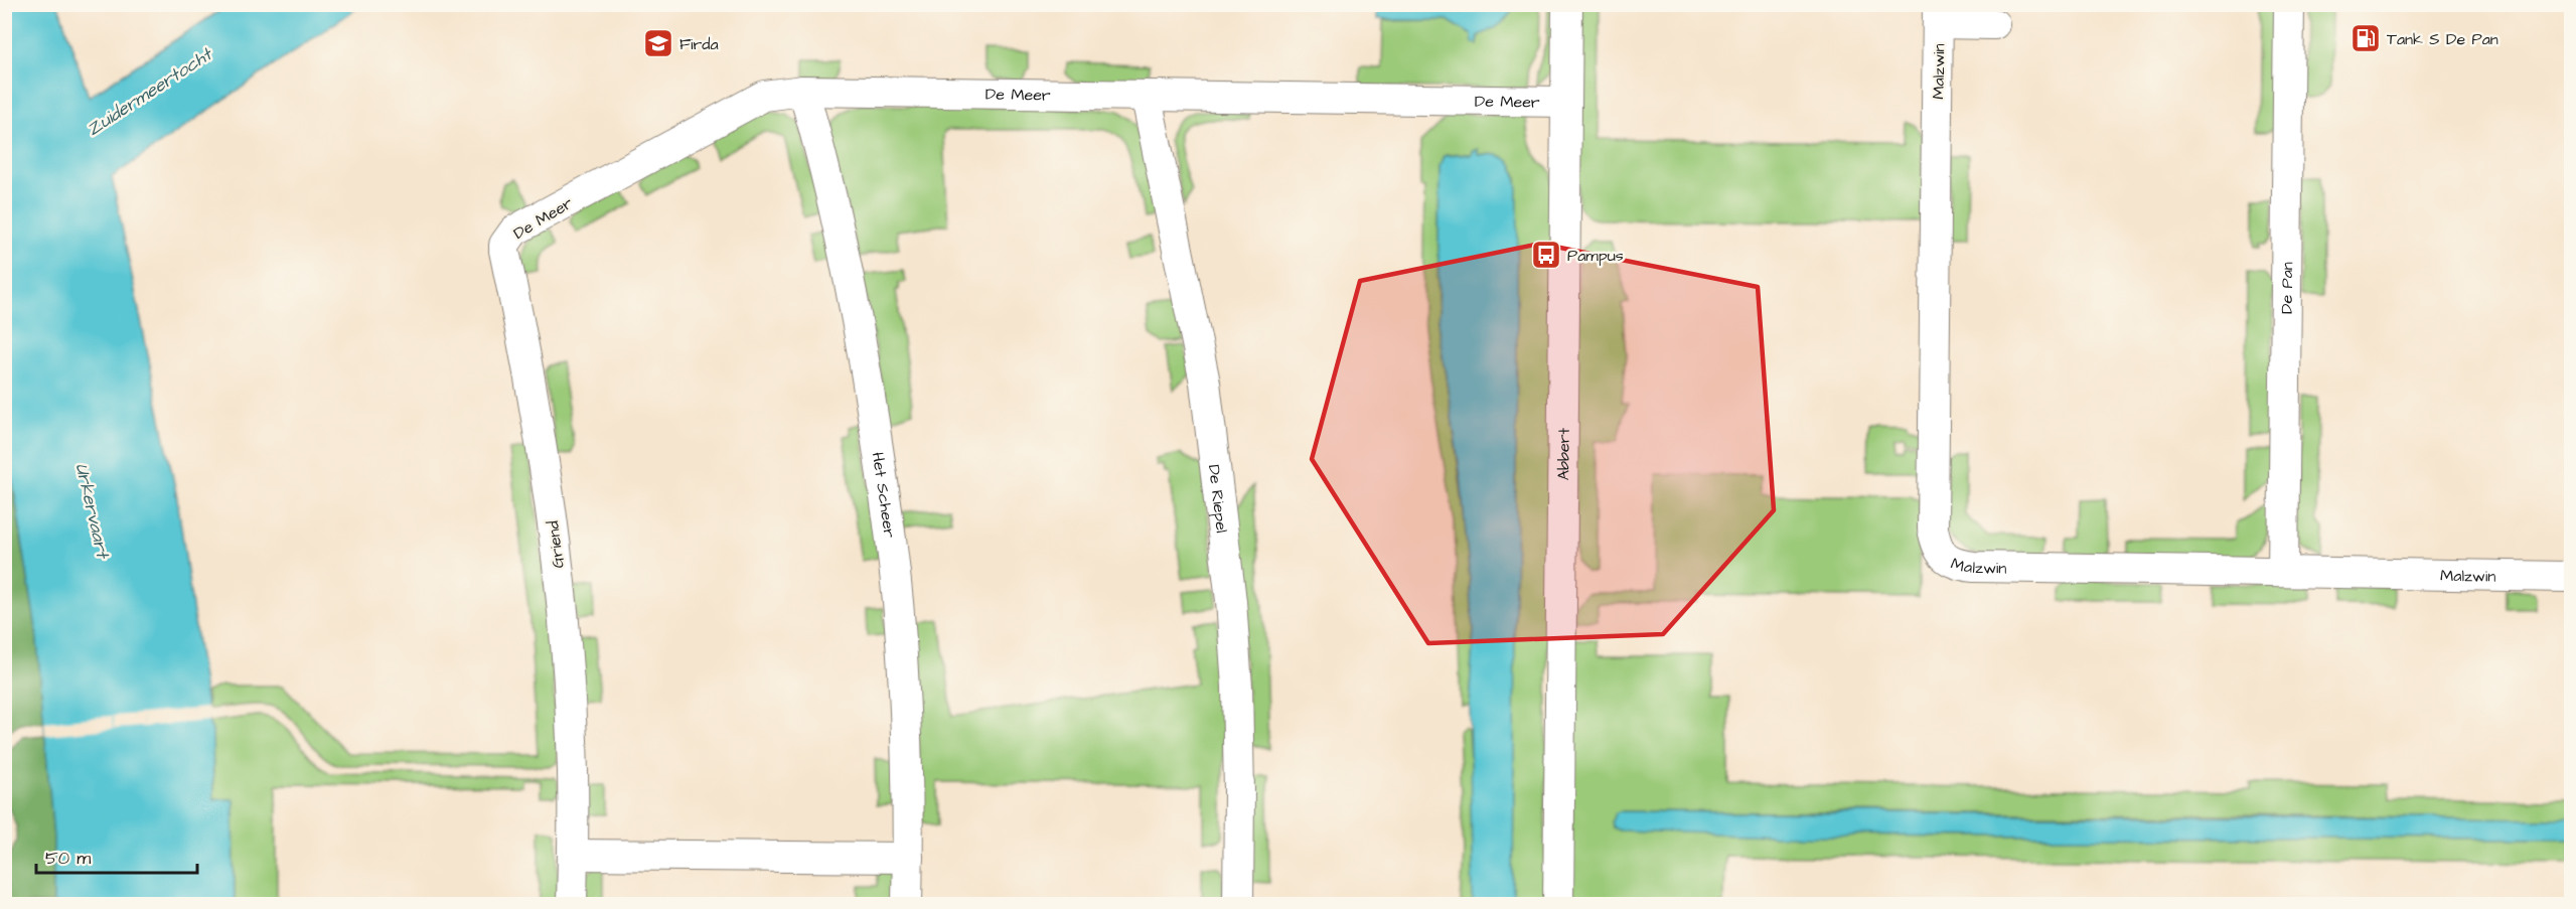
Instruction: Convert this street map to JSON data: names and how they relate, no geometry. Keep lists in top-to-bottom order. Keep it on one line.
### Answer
{"streets":{"street":["Malzwin","De Meer","De Pan","Abbert","Het Scheer","De Riepel","Griend"]},"crossings":[["Malzwin","De Pan"],["De Meer","Abbert"],["De Meer","Het Scheer"],["De Meer","De Riepel"],["De Meer","Griend"]],"water":["Zuidermeertocht","Urkervaart"],"places":{"fuel station":["Tank S De Pan"],"school or university":["Firda"],"bus stop":["Pampus"]},"scale_bar":"50 m"}
